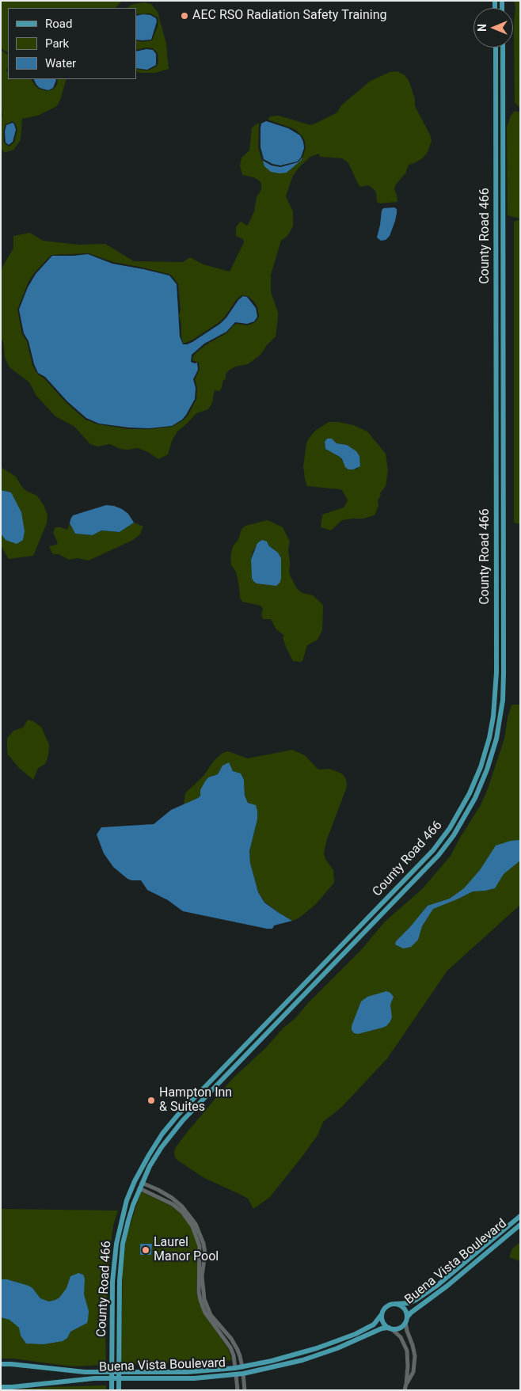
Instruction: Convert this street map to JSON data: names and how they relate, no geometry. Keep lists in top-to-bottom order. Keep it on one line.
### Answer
{"streets":{"main road":["County Road 466","Buena Vista Boulevard"]},"crossings":[["County Road 466","Buena Vista Boulevard"]],"places":["AEC RSO Radiation Safety Training","Hampton Inn & Suites","Laurel Manor Pool"],"legend":["Road","Park","Water"],"north":"left"}
